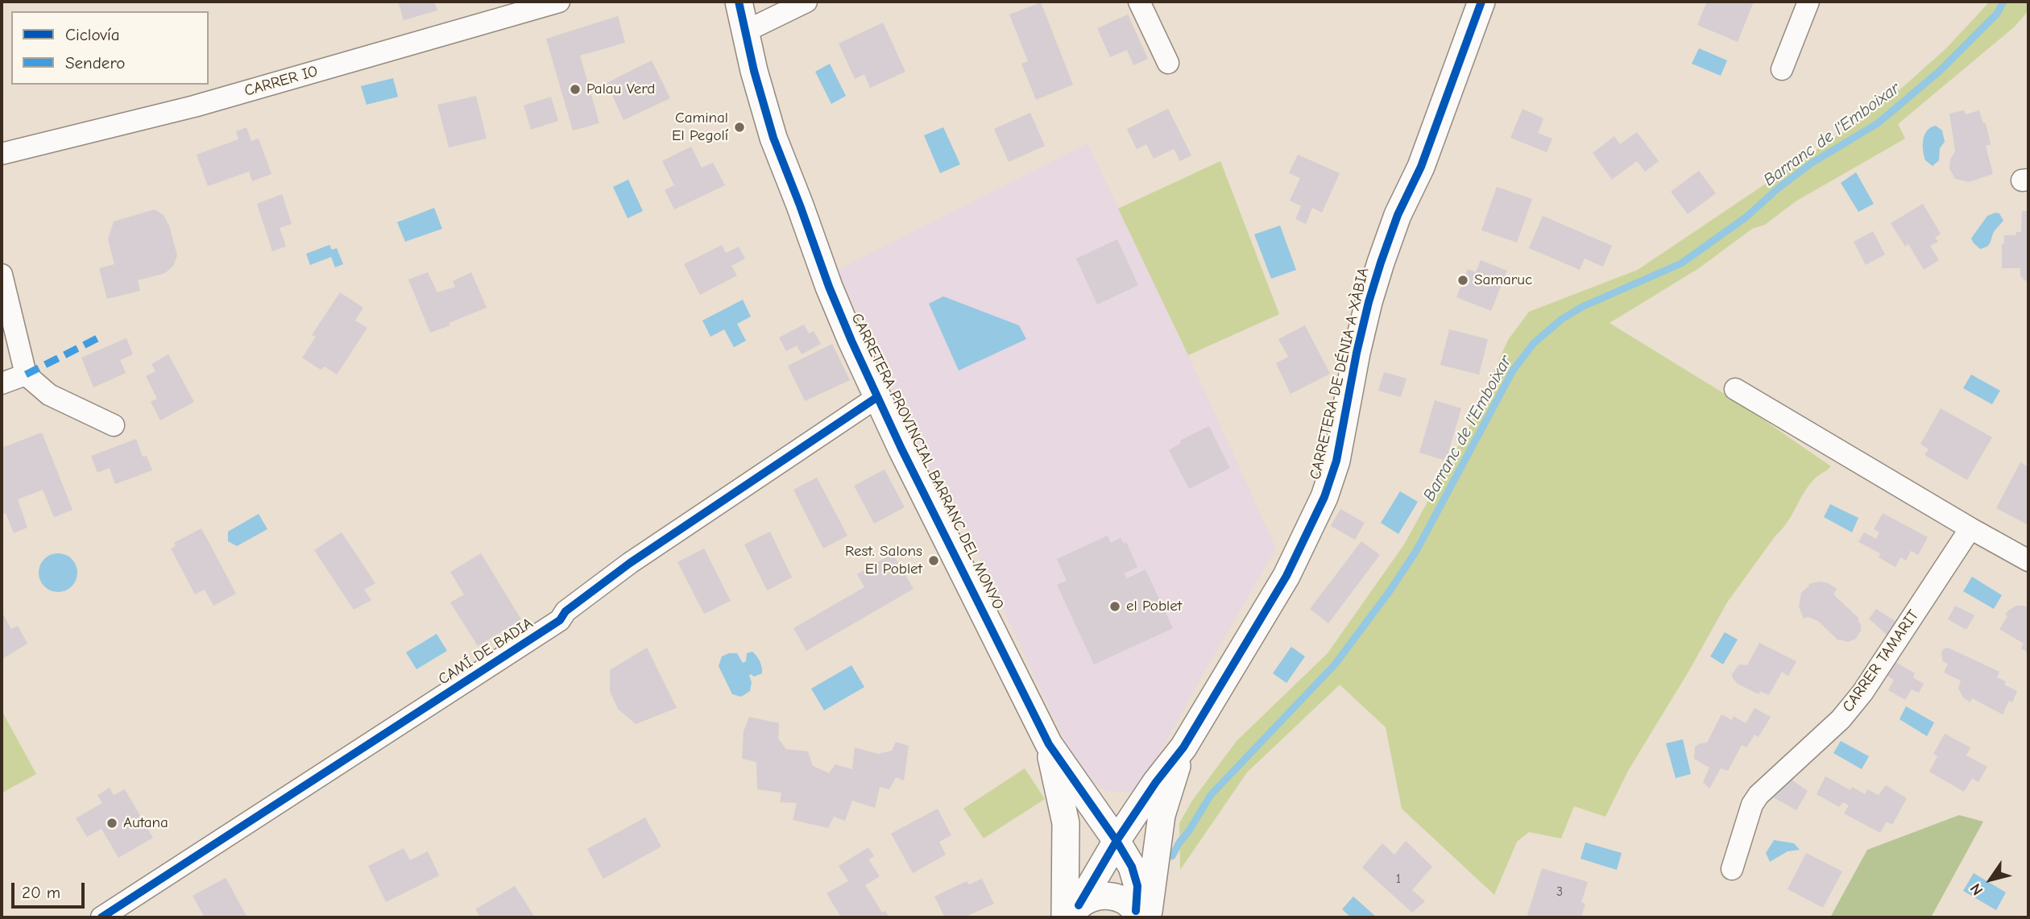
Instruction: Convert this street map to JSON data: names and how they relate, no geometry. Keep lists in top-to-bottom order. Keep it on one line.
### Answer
{"streets":{"street":["CARRER IO","CARRETERA DE DÉNIA A XÀBIA","CARRETERA PROVINCIAL BARRANC DEL MONYO","CAMÍ DE BADIA","CARRER TAMARIT"]},"crossings":[["CARRETERA DE DÉNIA A XÀBIA","CARRETERA PROVINCIAL BARRANC DEL MONYO"],["CARRETERA PROVINCIAL BARRANC DEL MONYO","CAMÍ DE BADIA"]],"water":["Barranc de l'Emboixar"],"places":["Palau Verd","Caminal El Pegolí","Samaruc","Rest. Salons El Poblet","el Poblet","Autana"],"house_numbers":["1","3"],"legend":["Ciclovía","Sendero"],"scale_bar":"20 m","north":"bottom left"}
